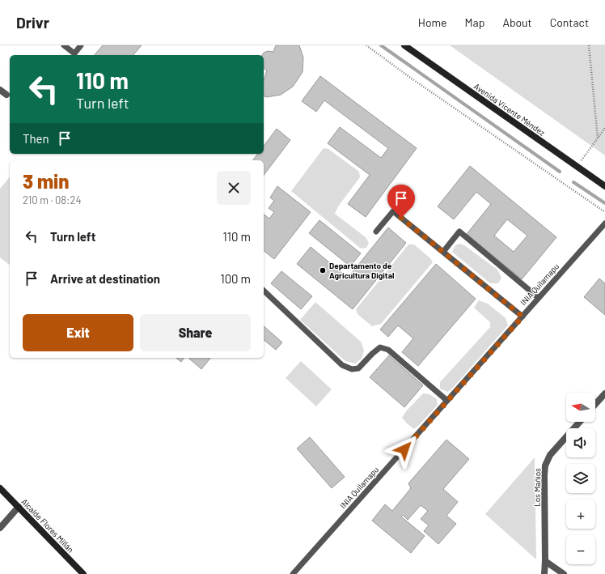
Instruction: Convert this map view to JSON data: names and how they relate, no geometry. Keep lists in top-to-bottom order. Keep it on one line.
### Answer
{"streets":{"main road":["Avenida Vicente Méndez","Alcalde Flores Millán"],"street":["Los Mañíos"],"lane":["INIA Quilamapu"]},"places":["Departamento de Agricultura Digital"],"north":"left","page":{"header":"Drivr","nav":["Home","Map","About","Contact"],"turn":["110 m","Turn left"],"then":"Then","heading":["3 min","210 m · 08:24"],"list":[{"name":"Turn left","value":"110 m"},{"name":"Arrive at destination","value":"100 m"}],"buttons":["Exit","Share"],"map_buttons":["+","−"]}}
